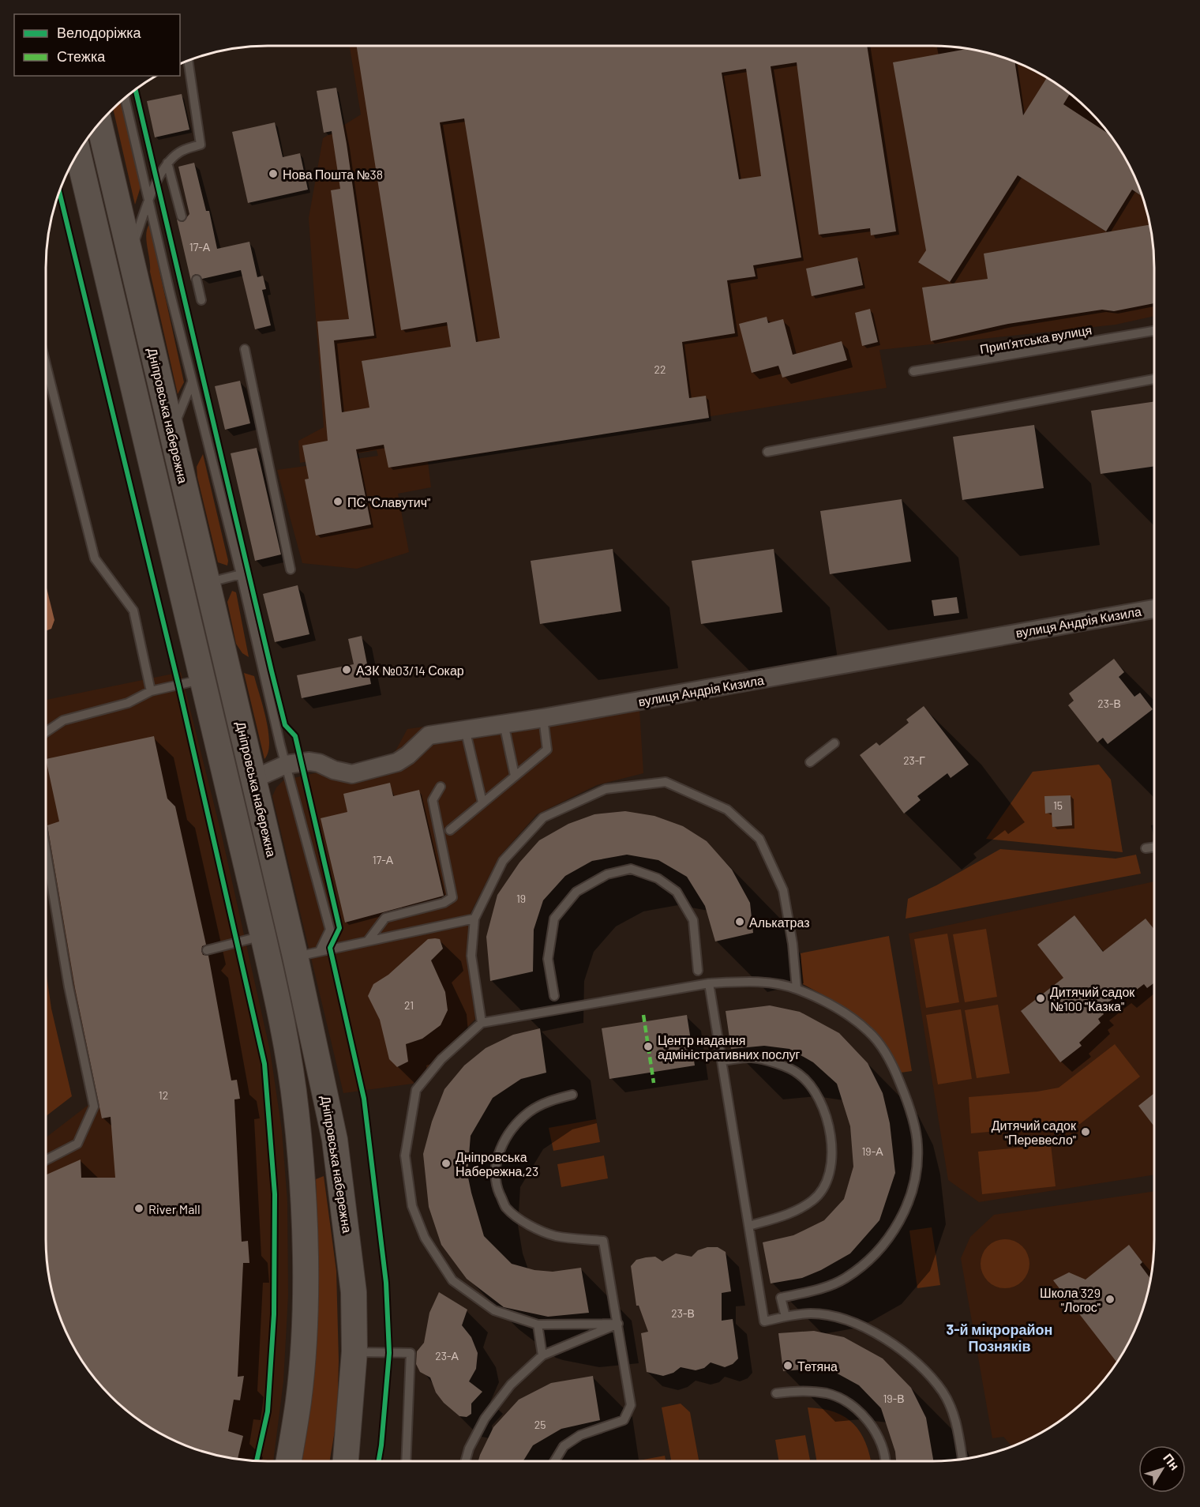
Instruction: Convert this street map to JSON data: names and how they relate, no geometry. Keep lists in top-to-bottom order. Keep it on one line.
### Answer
{"streets":{"main road":["Дніпровська набережна"],"street":["вулиця Андрія Кизила"],"lane":["Припʼятська вулиця"]},"crossings":[["Дніпровська набережна","вулиця Андрія Кизила"]],"districts":["3-й мікрорайон Позняків"],"places":["Нова Пошта №38","ПС \"Славутич\"","АЗК №03/14 Сокар","Алькатраз","Дитячий садок №100 \"Казка\"","Центр надання адміністративних послуг","Дитячий садок \"Перевесло\"","Дніпровська Набережна,23","River Mall","Школа 329 \"Логос\"","Тетяна"],"house_numbers":["17-А","22","23-В","23-Г","15","17-А","19","21","12","19-А","23-В","23-А","19-В","25"],"legend":["Велодоріжка","Стежка"],"north":"top right"}
